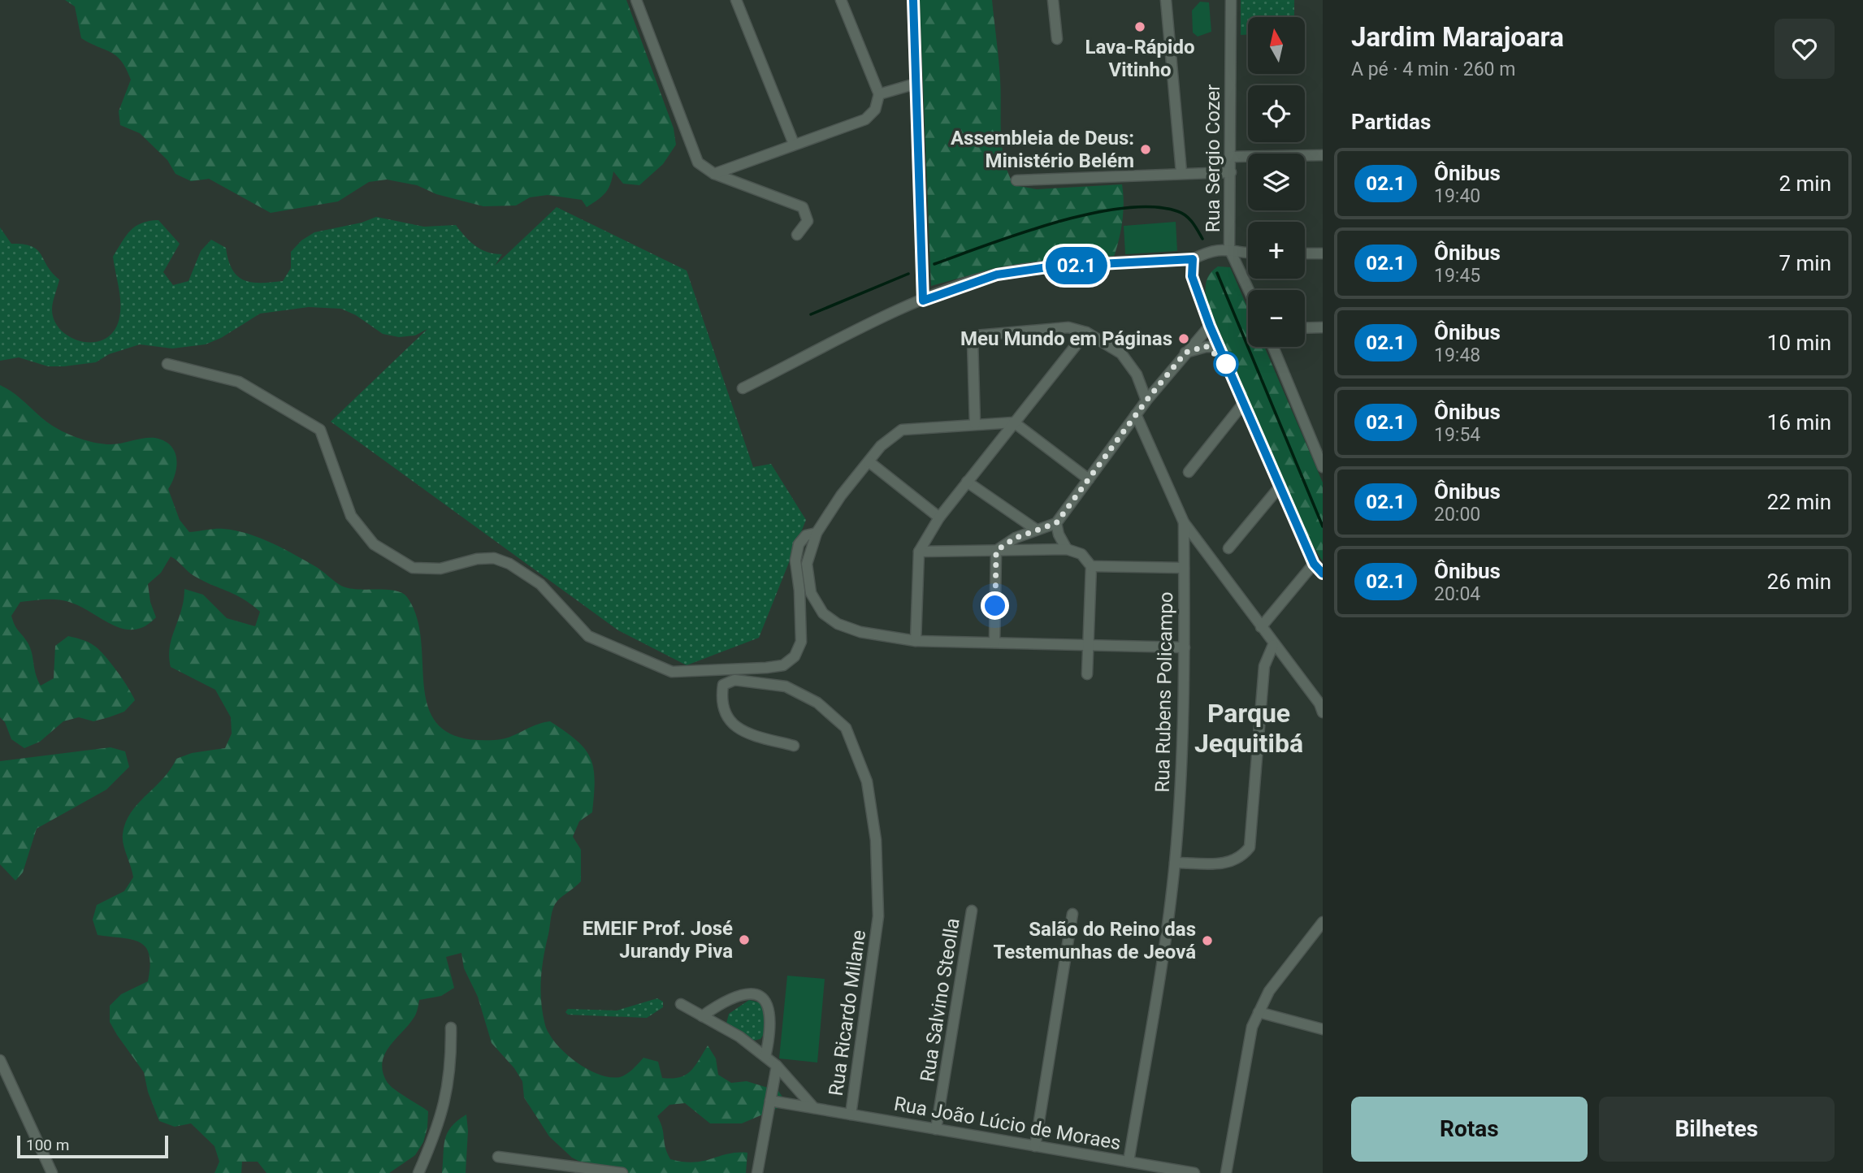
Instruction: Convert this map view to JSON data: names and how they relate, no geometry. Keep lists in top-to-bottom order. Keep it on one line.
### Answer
{"streets":{"street":["Rua Sergio Cozer","Rua Rubens Policampo","Rua Salvino Steolla","Rua Ricardo Milane","Rua João Lúcio de Moraes"]},"crossings":[["Rua Rubens Policampo","Rua João Lúcio de Moraes"],["Rua Salvino Steolla","Rua João Lúcio de Moraes"],["Rua Ricardo Milane","Rua João Lúcio de Moraes"]],"districts":["Parque Jequitibá"],"places":["Lava-Rápido Vitinho","Assembleia de Deus: Ministério Belém","Meu Mundo em Páginas","EMEIF Prof. José Jurandy Piva","Salão do Reino das Testemunhas de Jeová"],"lines":["bus line 02.1"],"scale_bar":"100 m","north":"top","page":{"on_map":"02.1","heading":[["Jardim Marajoara","A pé · 4 min · 260 m"],"Partidas"],"map_buttons":["+","−"],"list":[{"mark":"02.1","name":"Ônibus","note":"19:40","value":"2 min"},{"mark":"02.1","name":"Ônibus","note":"19:45","value":"7 min"},{"mark":"02.1","name":"Ônibus","note":"19:48","value":"10 min"},{"mark":"02.1","name":"Ônibus","note":"19:54","value":"16 min"},{"mark":"02.1","name":"Ônibus","note":"20:00","value":"22 min"},{"mark":"02.1","name":"Ônibus","note":"20:04","value":"26 min"}],"buttons":["Rotas","Bilhetes"],"scale":"100 m"}}
